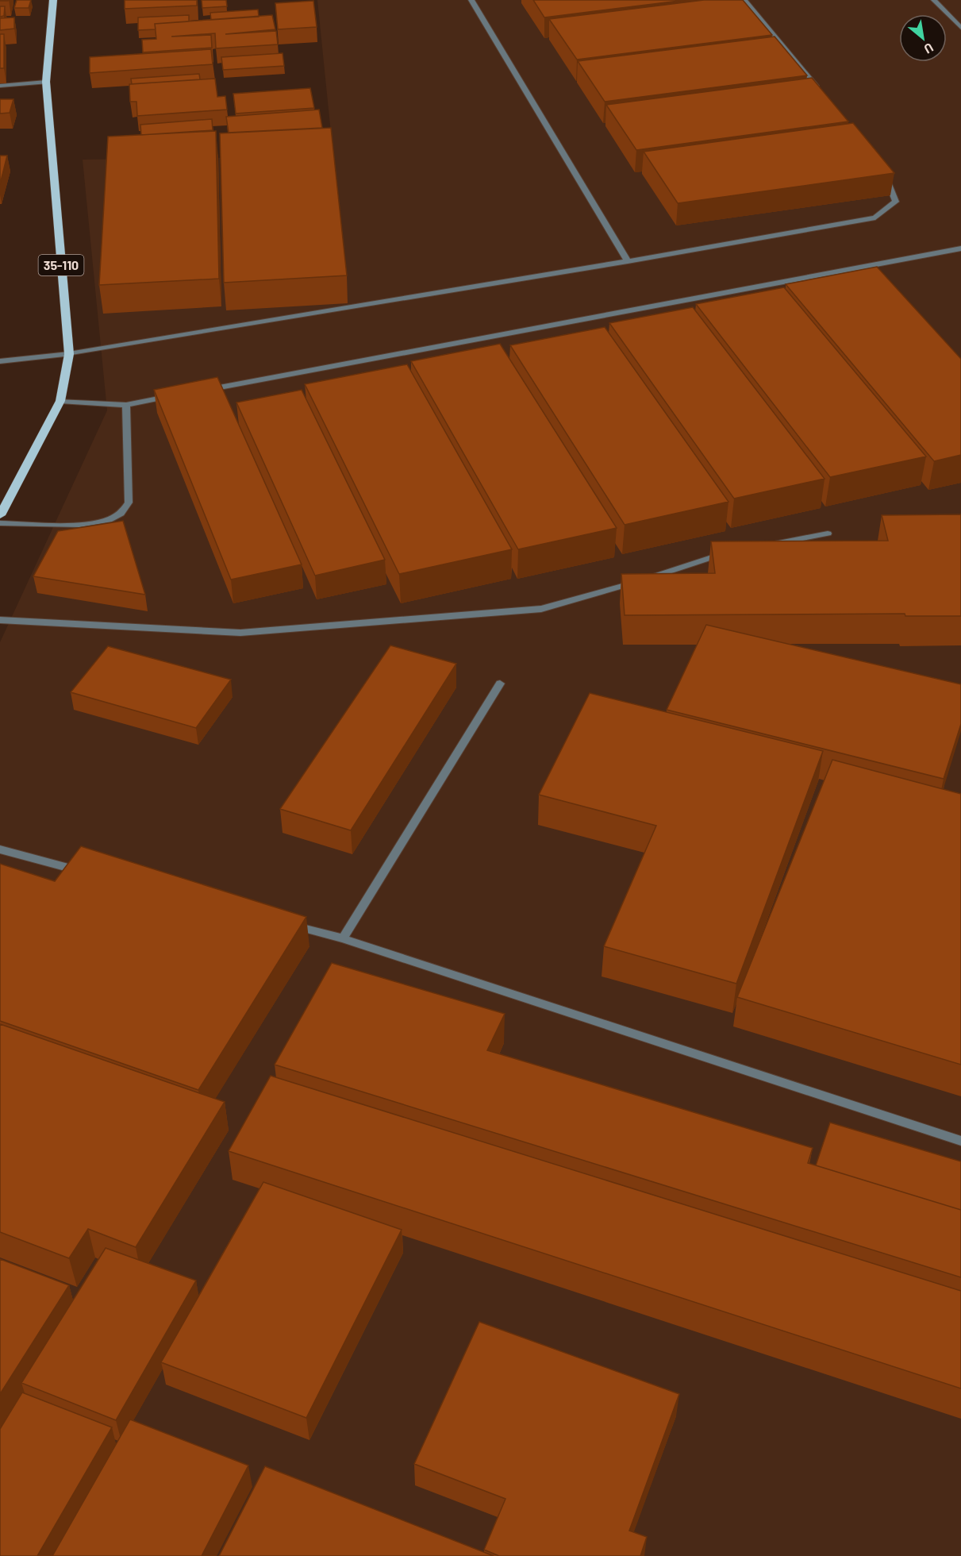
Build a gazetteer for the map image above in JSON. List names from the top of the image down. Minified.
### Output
{"streets":{"main road":["35-110"]},"north":"bottom right"}
